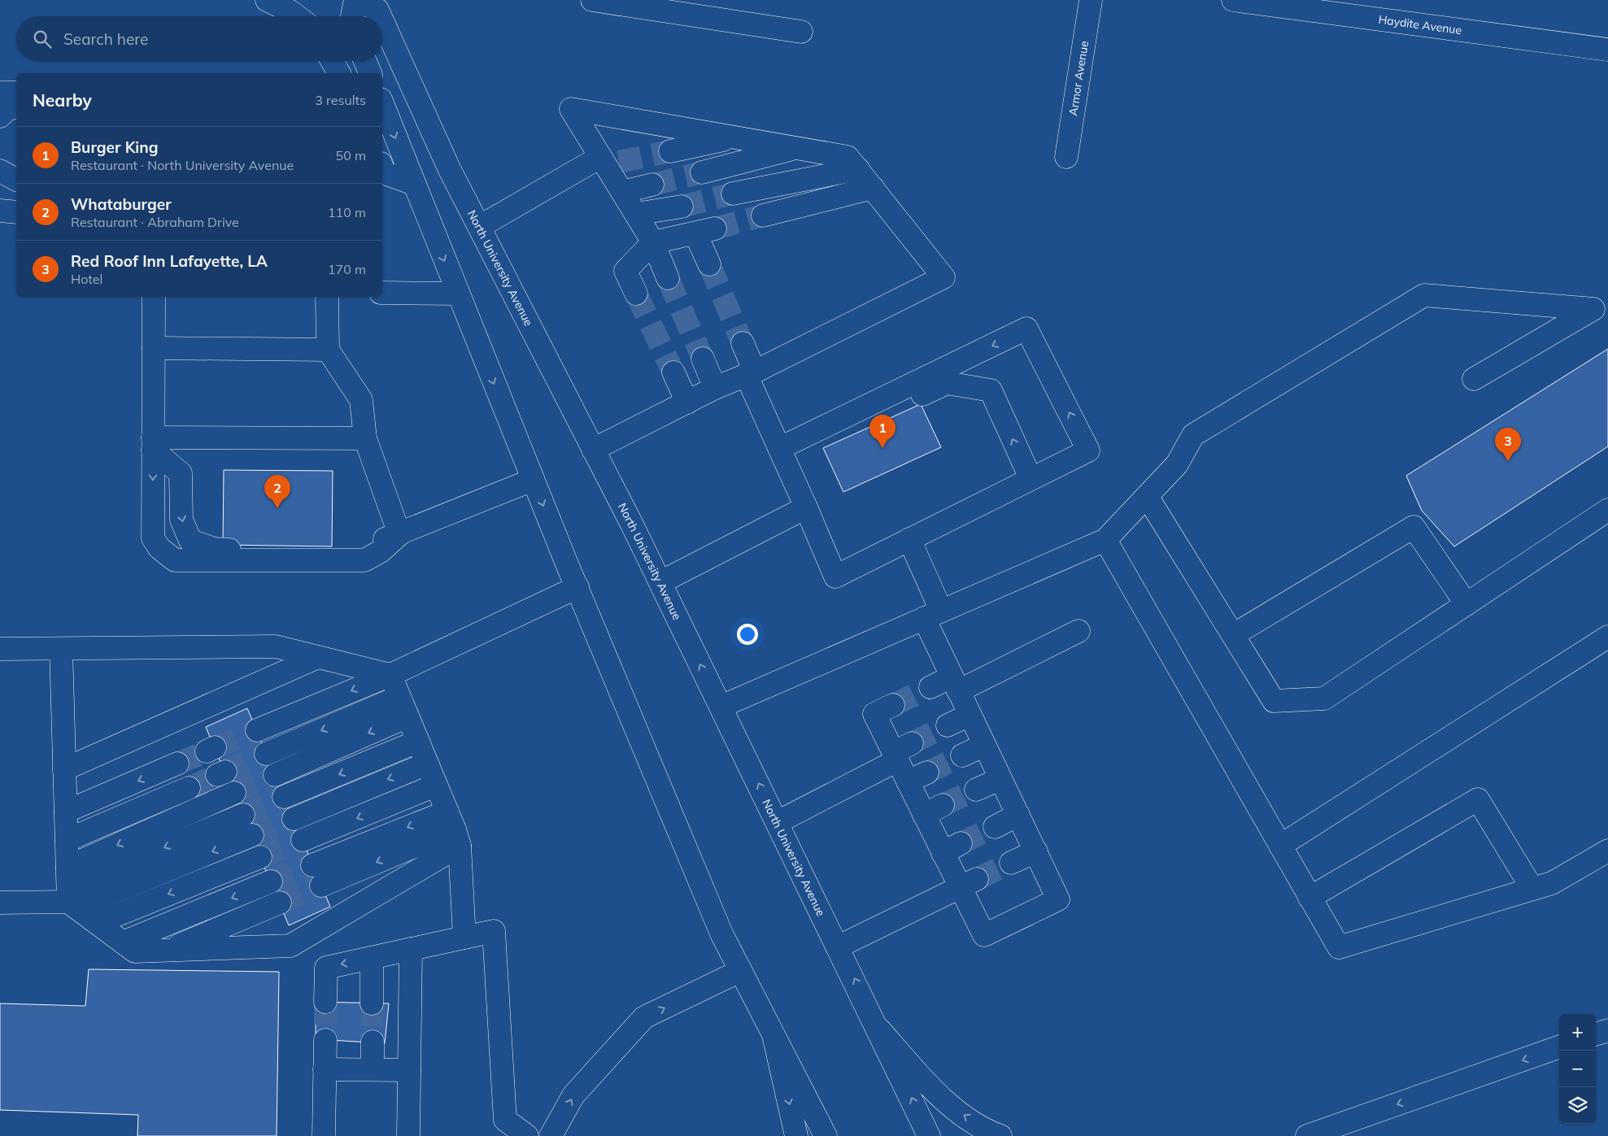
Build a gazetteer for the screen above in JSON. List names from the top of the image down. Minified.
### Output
{"streets":{"main road":["Haydite Avenue","Armor Avenue","North University Avenue"]},"page":{"search":"Search here","heading":["Nearby","3 results"],"list":[{"mark":"1","name":"Burger King","note":"Restaurant · North University Avenue","value":"50 m"},{"mark":"2","name":"Whataburger","note":"Restaurant · Abraham Drive","value":"110 m"},{"mark":"3","name":"Red Roof Inn Lafayette, LA","note":"Hotel","value":"170 m"}],"pins":["1","3","2"],"map_buttons":["+","−"]}}
